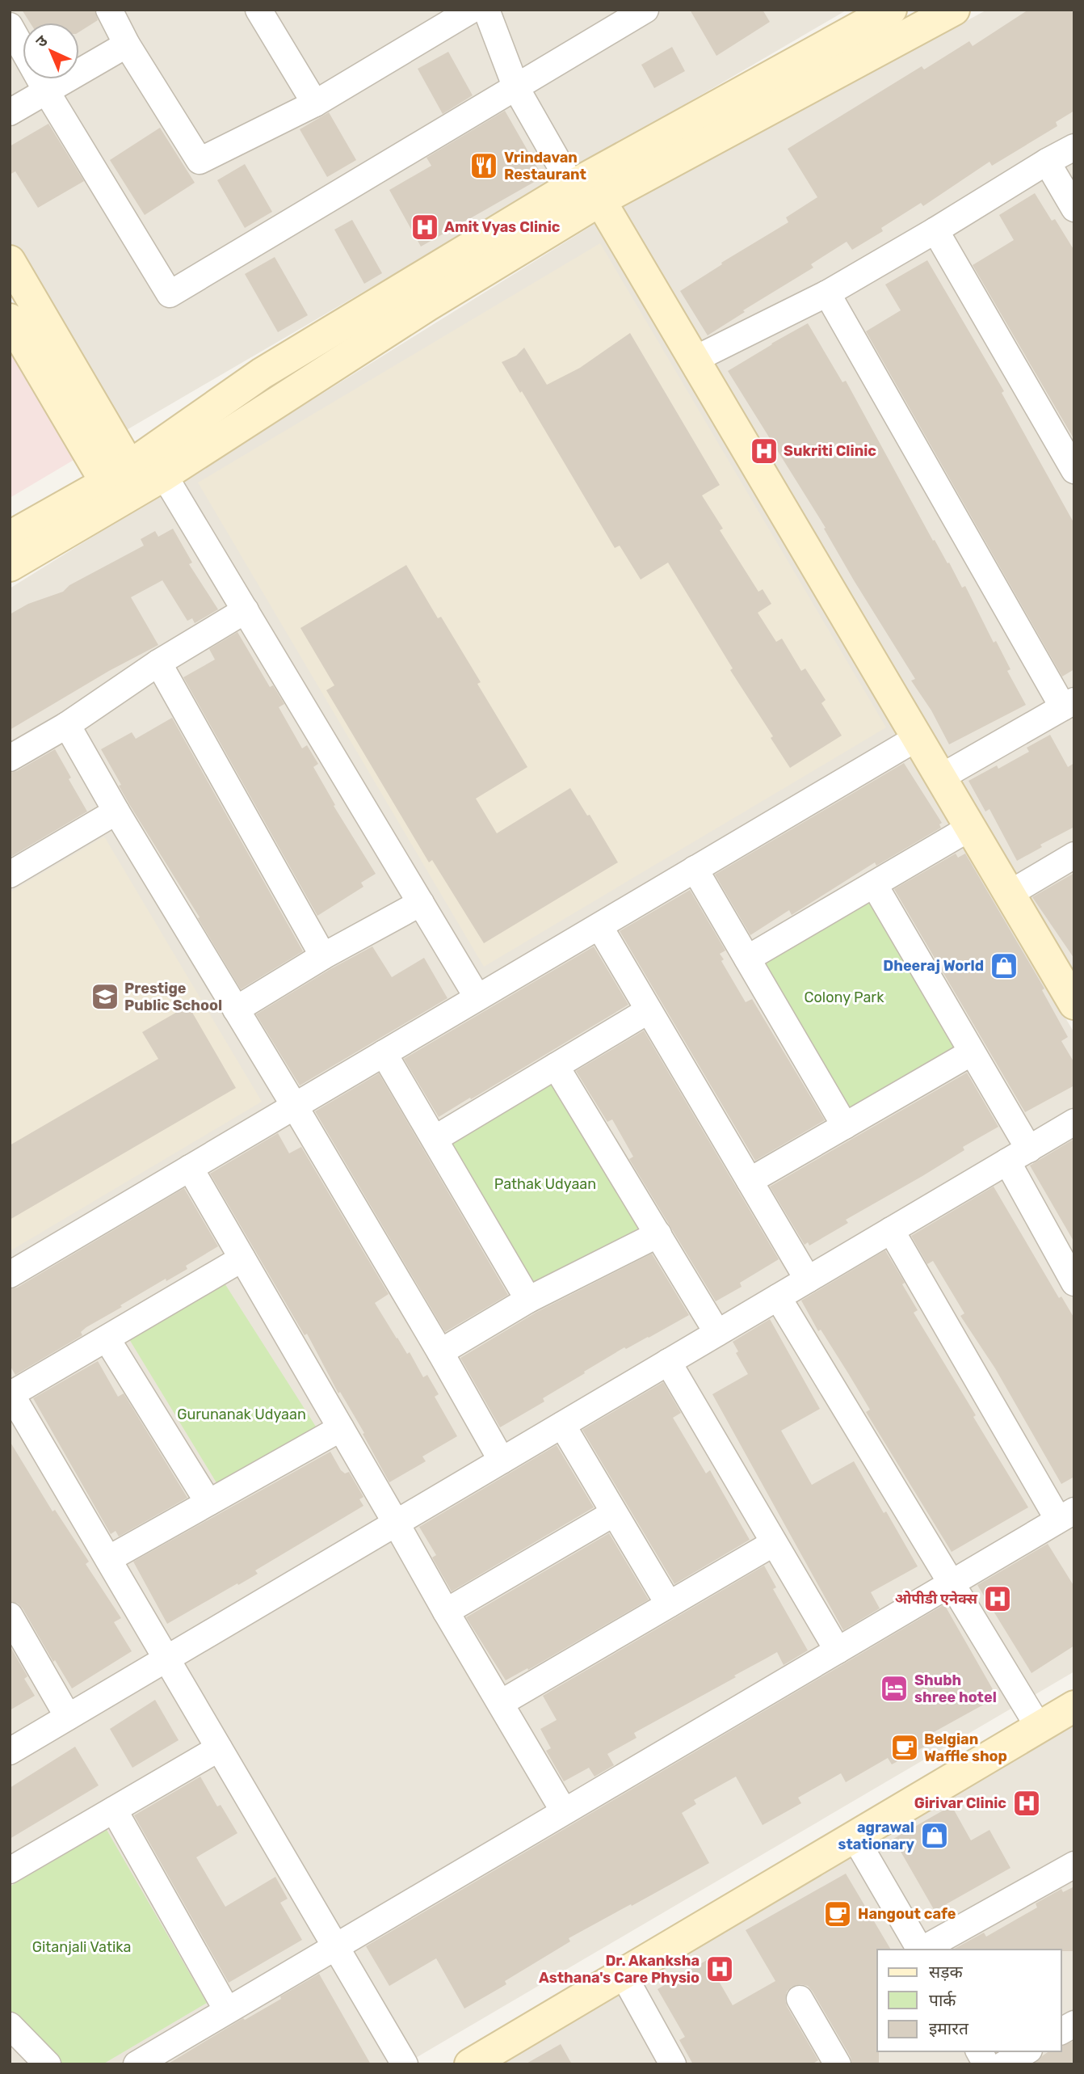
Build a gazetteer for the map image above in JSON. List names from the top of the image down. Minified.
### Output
{"parks":["Colony Park","Pathak Udyaan","Gurunanak Udyaan","Gitanjali Vatika"],"places":{"restaurant":["Vrindavan Restaurant"],"hospital":["Amit Vyas Clinic","Sukriti Clinic","ओपीडी एनेक्स","Girivar Clinic","Dr. Akanksha Asthana's Care Physio"],"shop":["Dheeraj World","agrawal stationary"],"school or university":["Prestige Public School"],"hotel":["Shubh shree hotel"],"cafe":["Belgian Waffle shop","Hangout cafe"]},"legend":["सड़क","पार्क","इमारत"],"north":"top left"}
